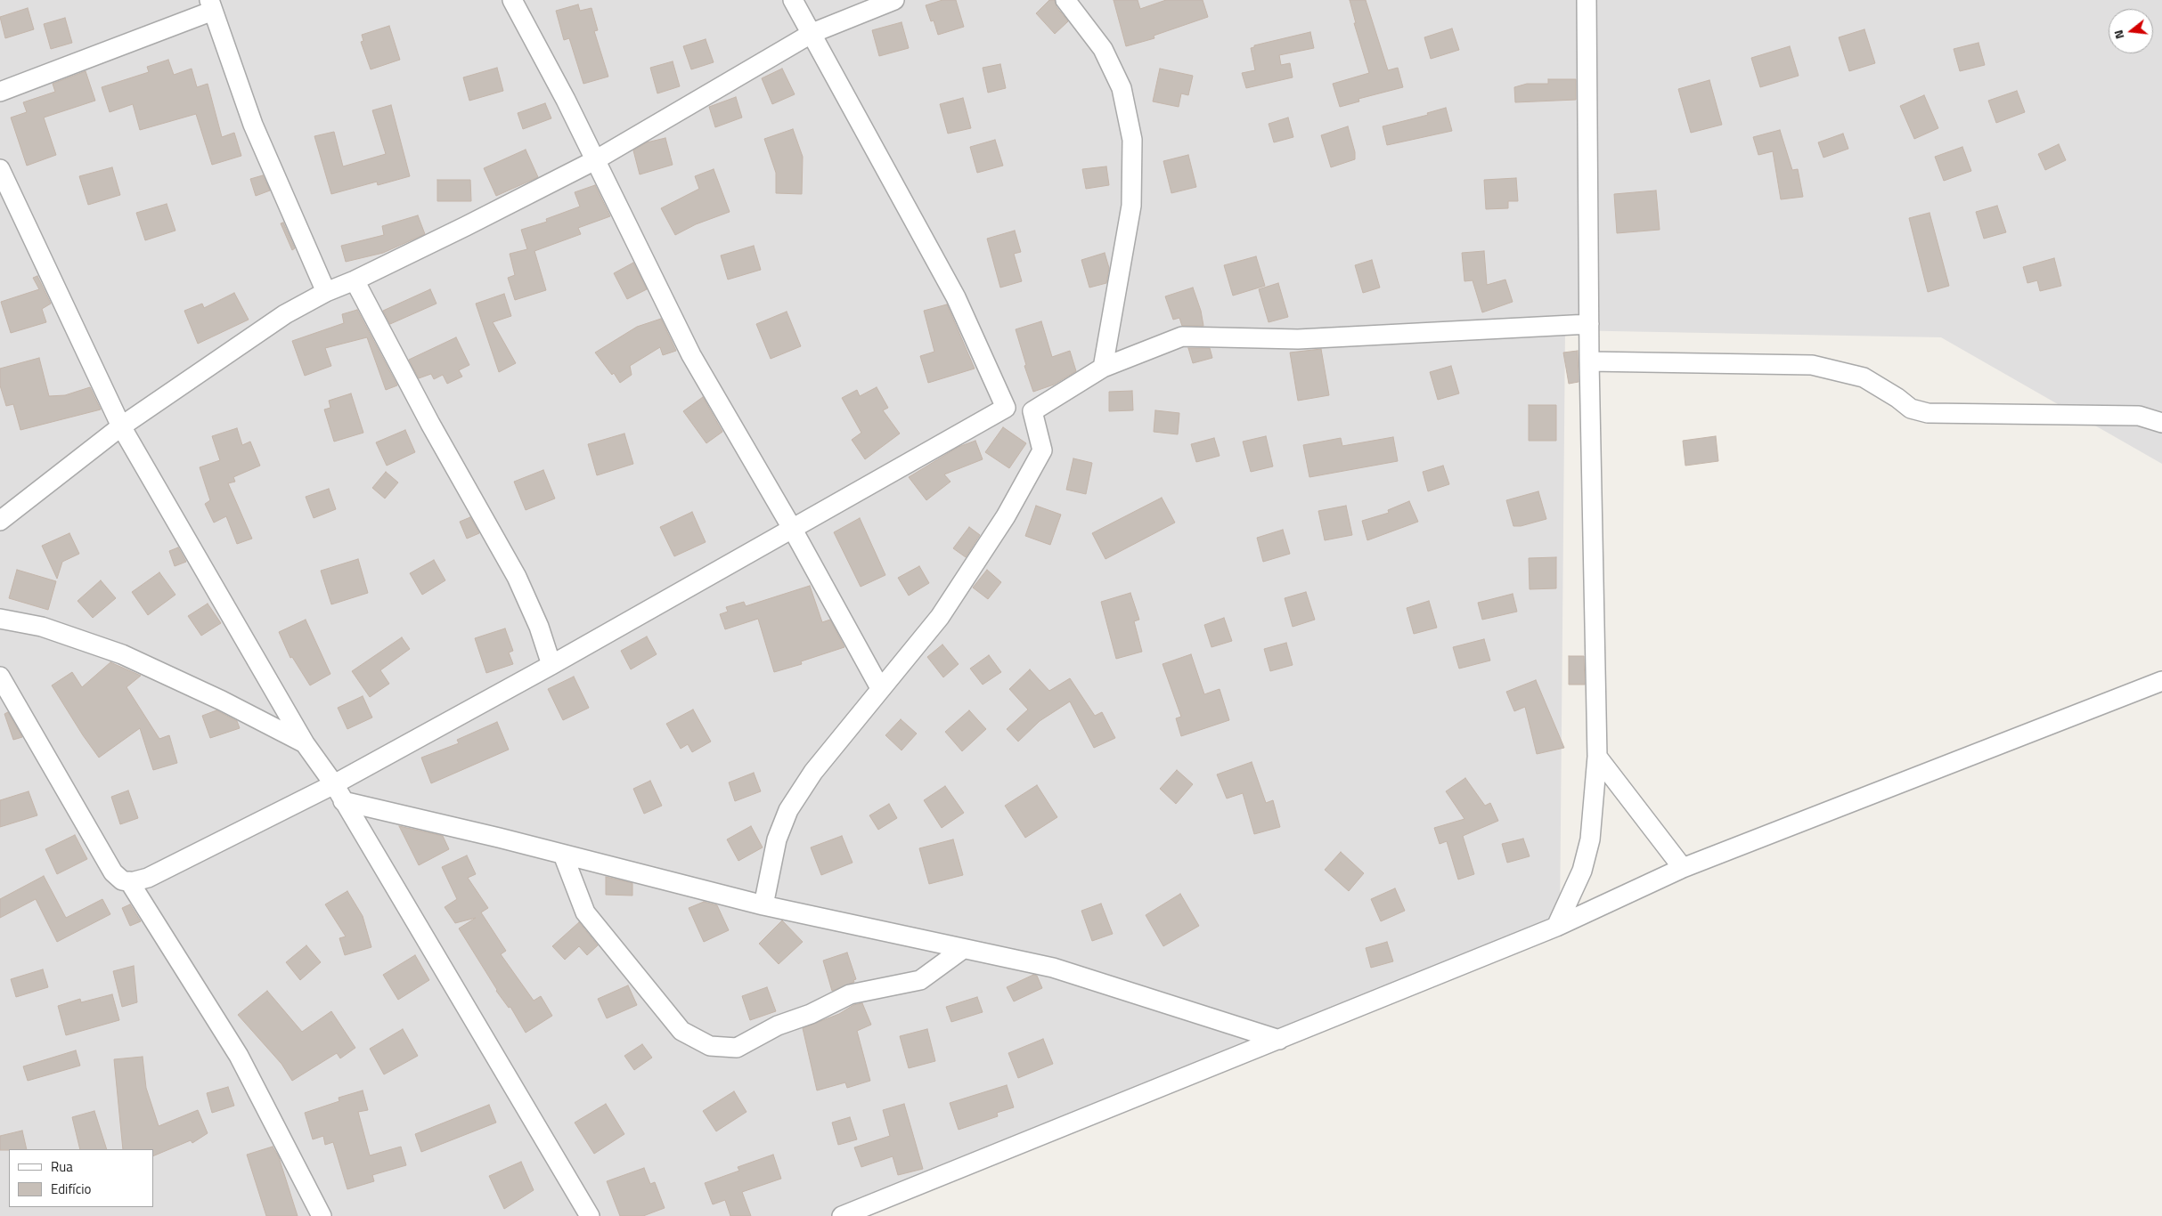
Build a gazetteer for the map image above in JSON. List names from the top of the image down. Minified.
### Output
{"legend":["Rua","Edifício"],"north":"left"}
